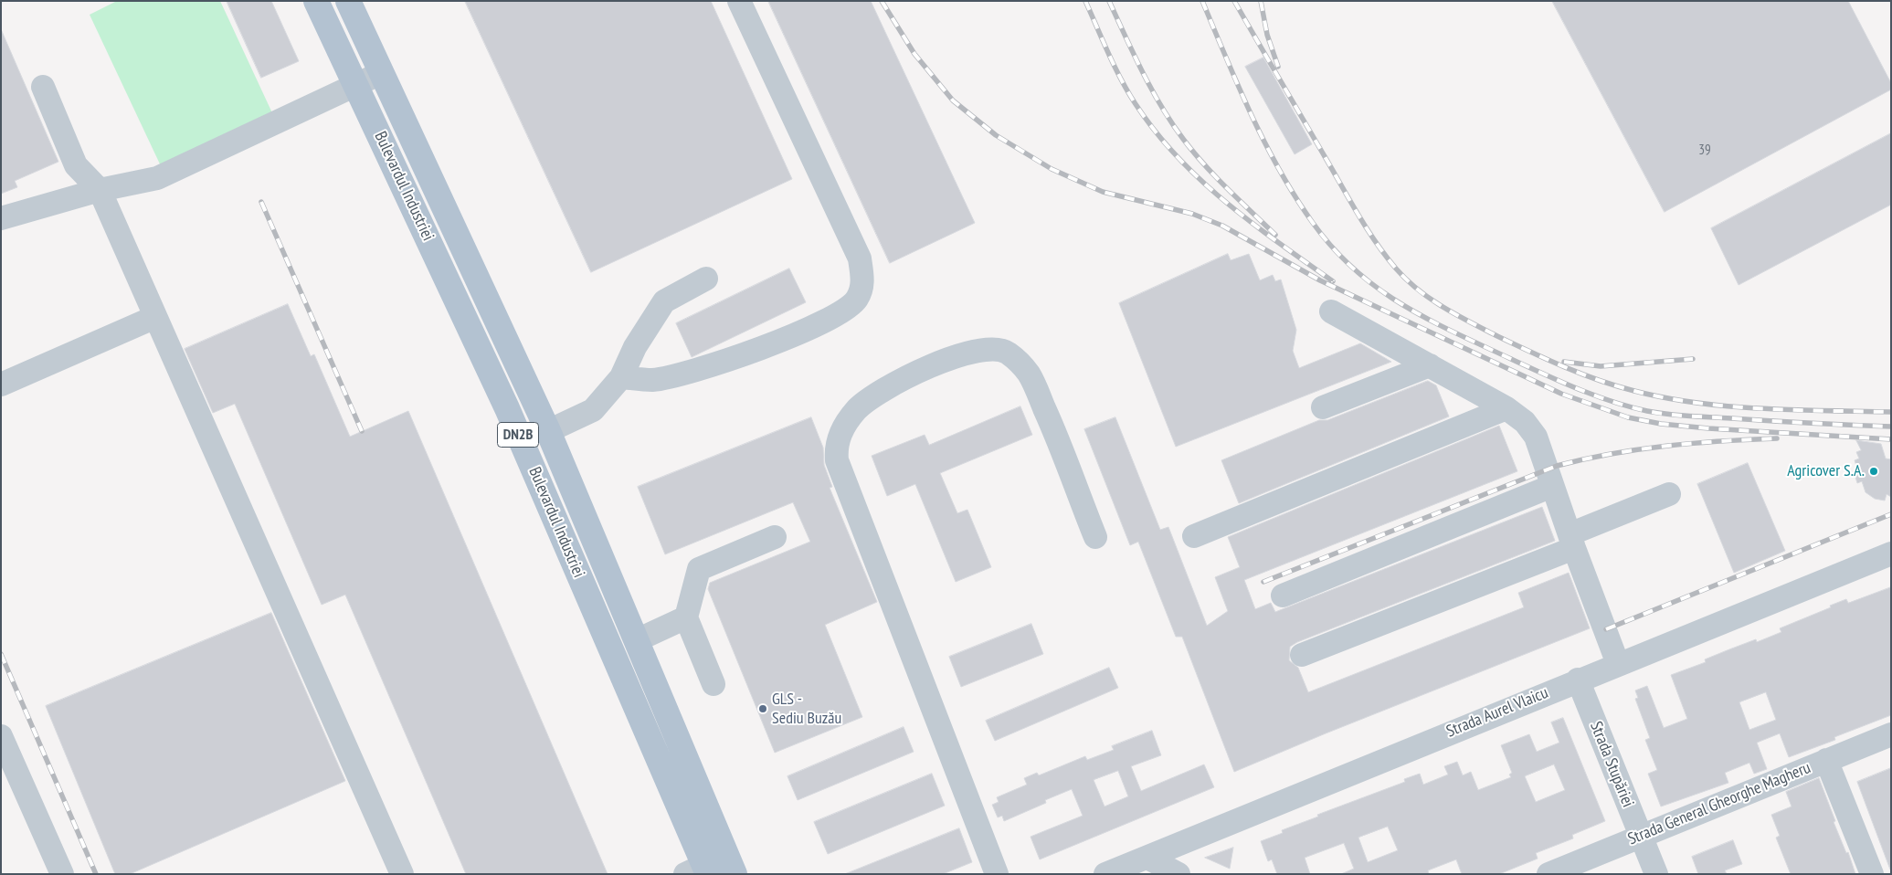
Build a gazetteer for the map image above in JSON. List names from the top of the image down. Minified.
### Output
{"streets":{"main road":["Bulevardul Industriei","DN2B"],"street":["Strada Aurel Vlaicu","Strada Stupăriei","Strada General Gheorghe Magheru"]},"crossings":[["Strada Aurel Vlaicu","Strada Stupăriei"],["Strada Stupăriei","Strada General Gheorghe Magheru"]],"places":["Agricover S.A.","GLS - Sediu Buzău"],"house_numbers":["39"]}
